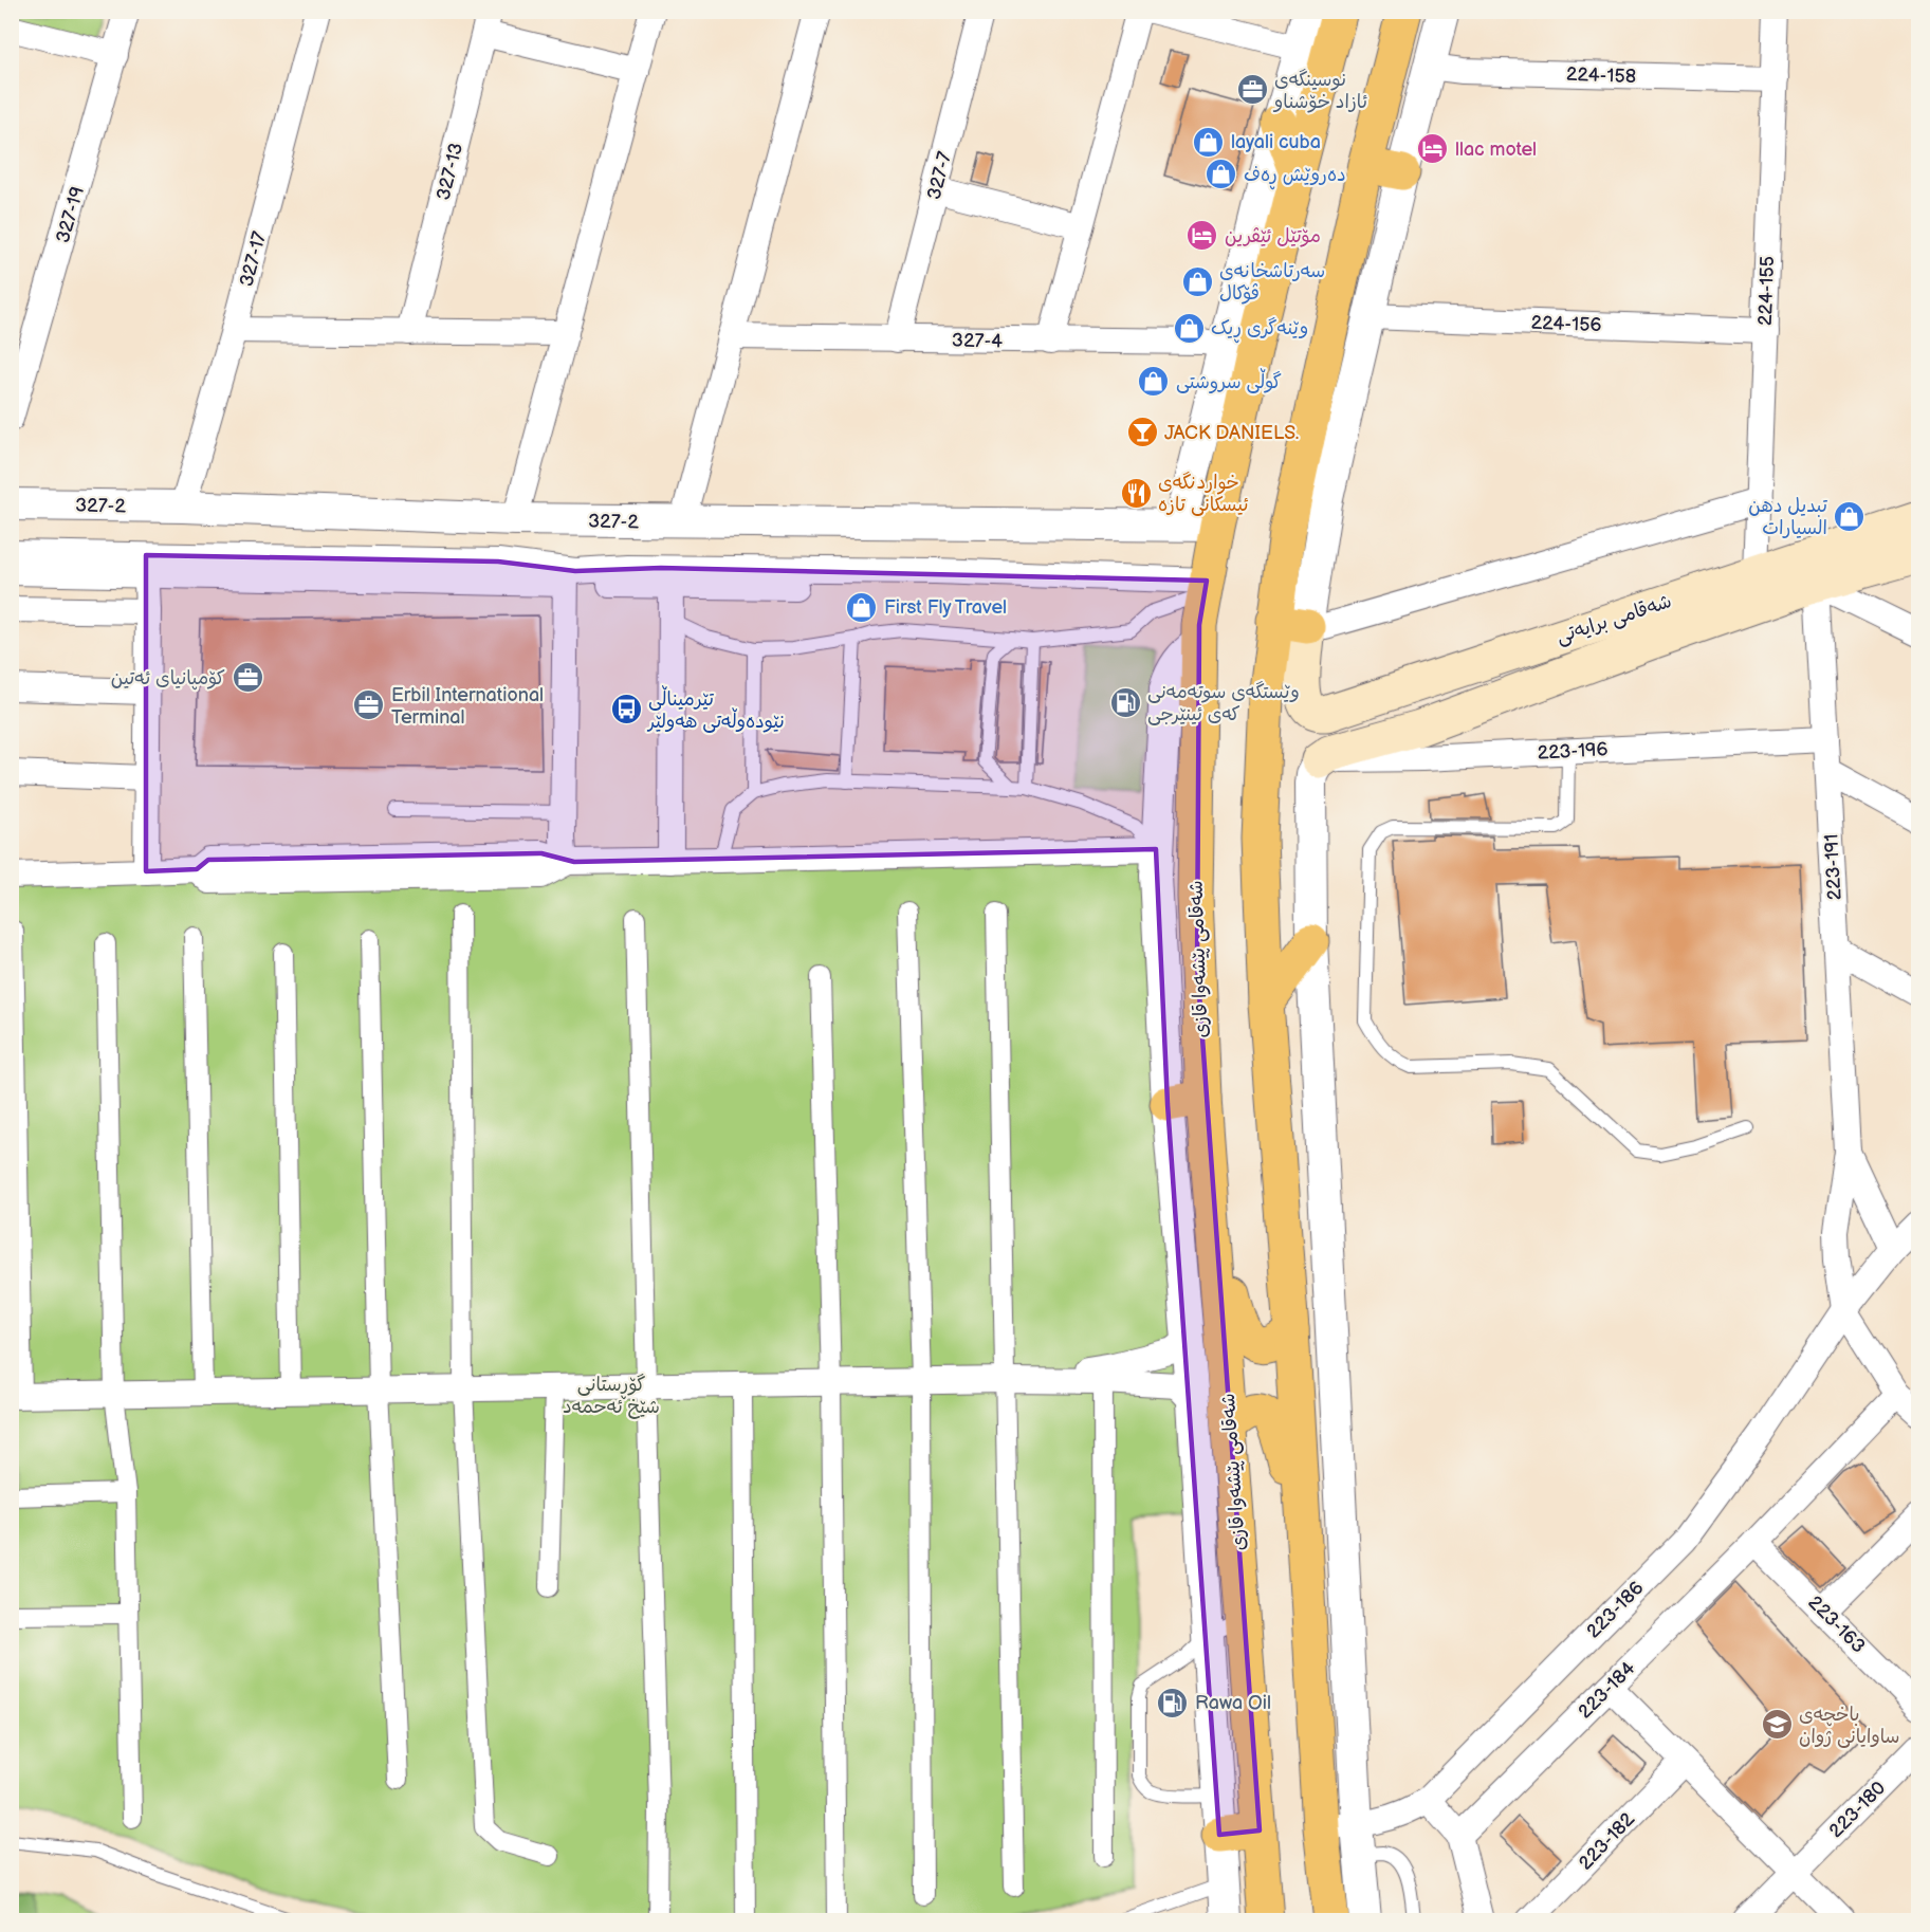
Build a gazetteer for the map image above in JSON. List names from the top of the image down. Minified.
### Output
{"streets":{"highway":["شەقامی پێشەوا قازی"],"main road":["شەقامی برایەتی"],"street":["224-158","327-13","327-7","327-19","327-17","224-155","224-156","327-4","327-2","223-196","223-191","223-186","223-163","223-184","223-180","223-182"]},"crossings":[["224-158","224-155"],["327-7","327-4"],["327-17","327-2"],["224-155","224-156"],["224-155","شەقامی برایەتی"],["327-2","شەقامی پێشەوا قازی"],["شەقامی برایەتی","223-196"],["شەقامی برایەتی","223-191"],["223-196","223-191"],["223-163","223-184"]],"parks":["گۆڕستانی شێخ ئەحمەد"],"places":{"office":["نوسینگەی ئازاد خۆشناو","کۆمپانیای ئەتین","Erbil International Terminal"],"shop":["layali cuba","دەروێش ڕەف","سەرتاشخانەی ڤۆکال","وێنەگری ڕیک","گوڵی سروشتی","تبديل دهن السيارات","First Fly Travel"],"hotel":["llac motel","مۆتێل ئێڤرین"],"bar":["JACK DANIELS."],"restaurant":["خواردنگەی ئیسکانی تازە"],"fuel station":["وێستگەی سوتەمەنی کەی ئینێرجی","Rawa Oil"],"bus stop":["تێرمیناڵی نێودەوڵەتی هەولێر"],"school or university":["باخچەی ساوایانی ژوان"]}}
